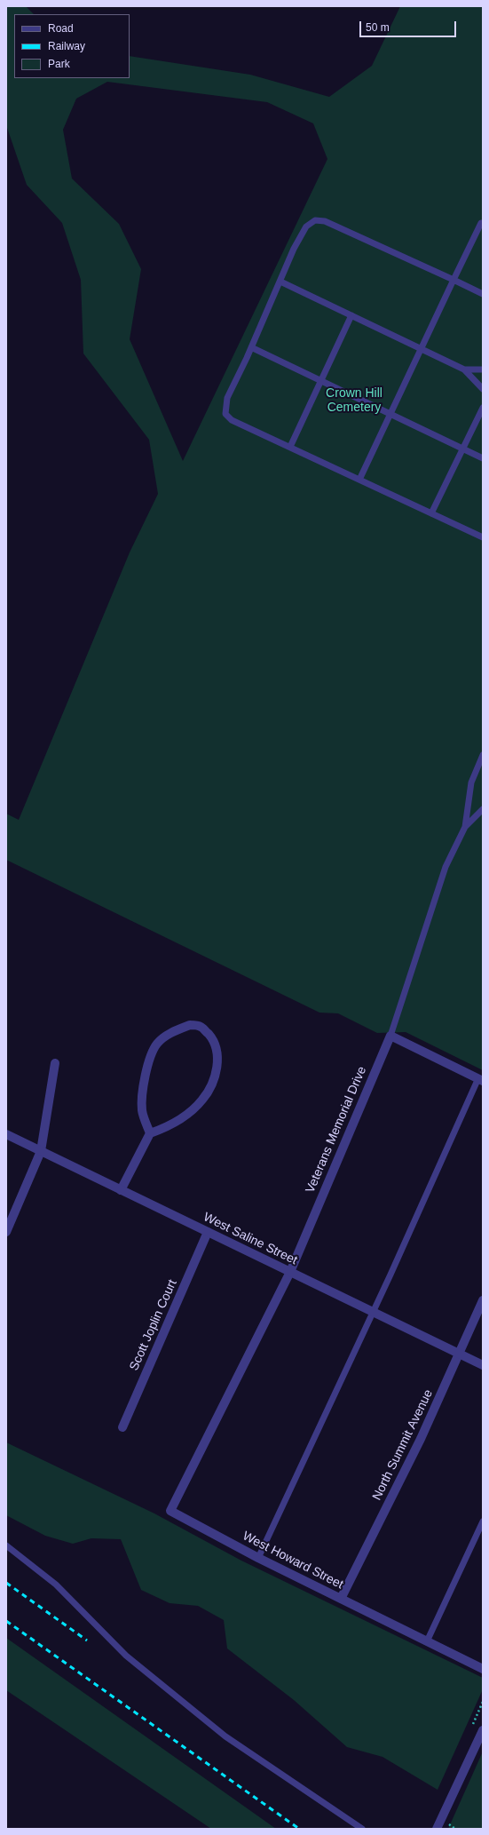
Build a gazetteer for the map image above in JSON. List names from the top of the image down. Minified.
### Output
{"streets":{"street":["Veterans Memorial Drive","West Saline Street","Scott Joplin Court","North Summit Avenue","West Howard Street"]},"crossings":[["Veterans Memorial Drive","West Saline Street"],["Veterans Memorial Drive","West Howard Street"],["West Saline Street","Scott Joplin Court"],["West Saline Street","North Summit Avenue"],["North Summit Avenue","West Howard Street"]],"parks":["Crown Hill Cemetery"],"legend":["Road","Railway","Park"],"scale_bar":"50 m"}
